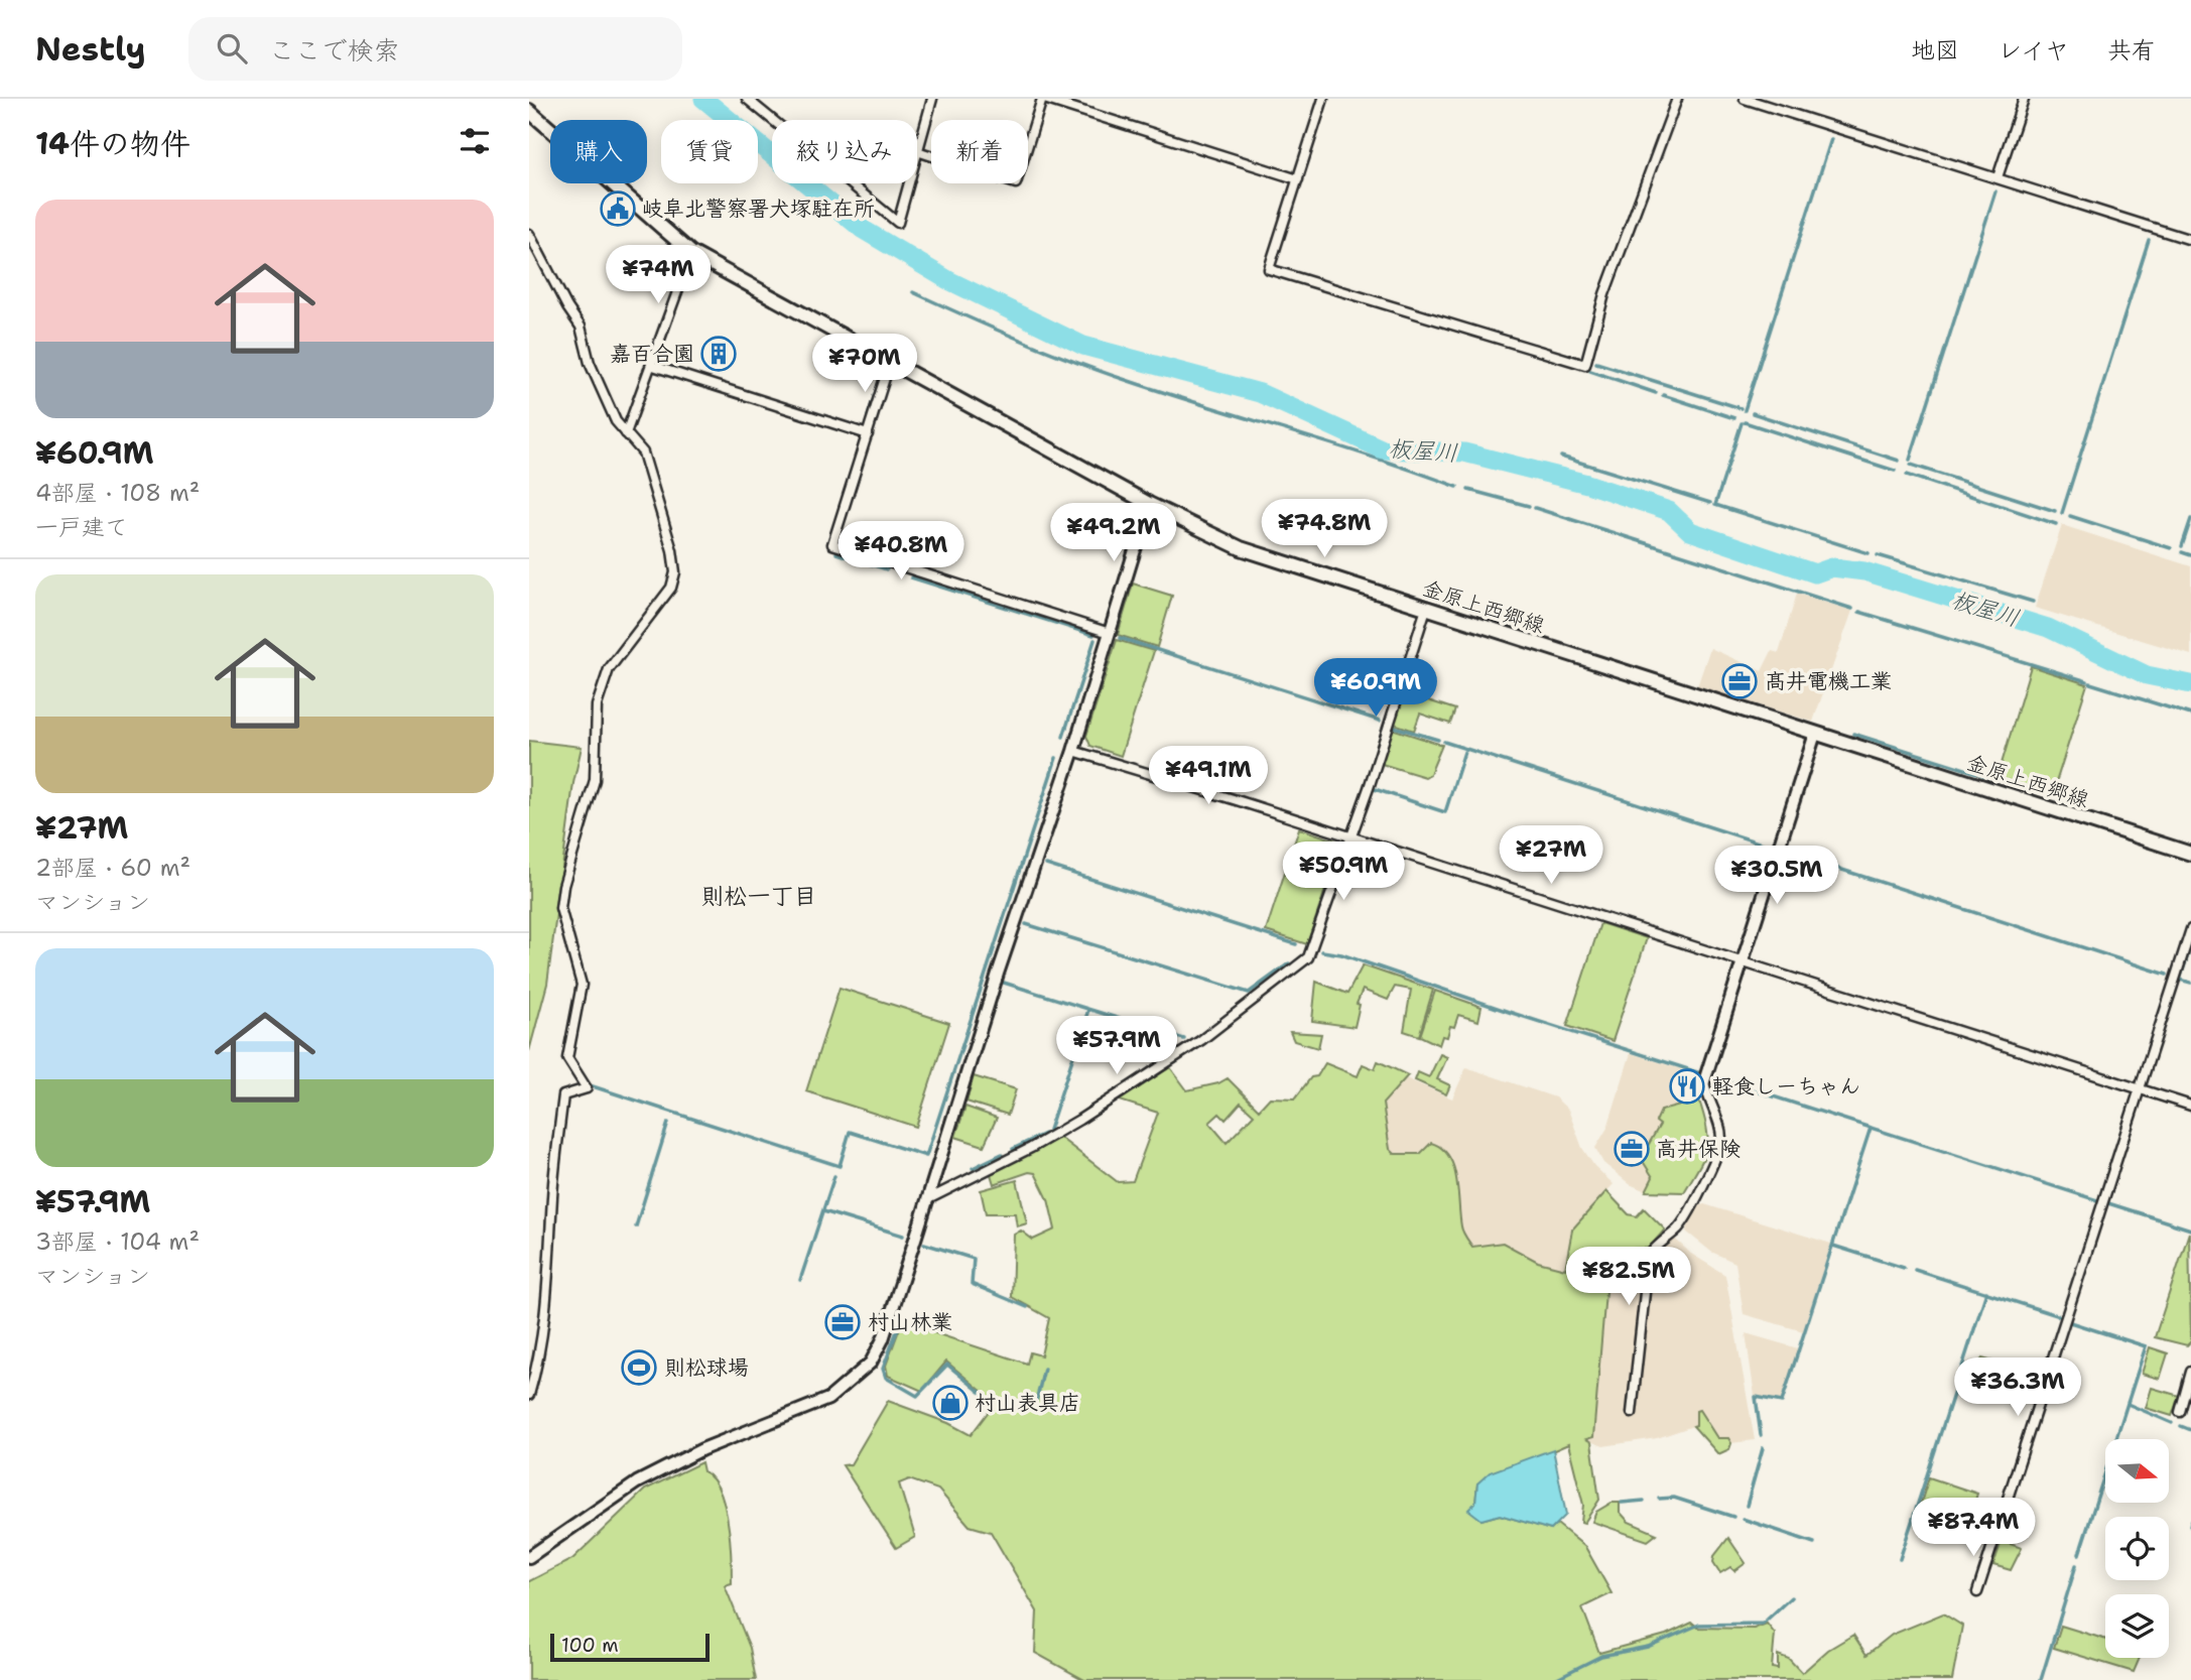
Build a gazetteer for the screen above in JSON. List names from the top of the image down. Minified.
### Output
{"streets":{"main road":["金原上西郷線"]},"districts":["則松一丁目"],"water":["板屋川"],"places":{"public building":["岐阜北警察署犬塚駐在所"],"building":["嘉百合園"],"office":["髙井電機工業","高井保険","村山林業"],"restaurant":["軽食しーちゃん"],"sports":["則松球場"],"shop":["村山表具店"]},"scale_bar":"100 m","north":"right","page":{"header":"Nestly","search":"ここで検索","nav":["地図","レイヤ","共有"],"heading":"14件の物件","chip":["購入","賃貸","絞り込み","新着"],"list":[{"name":"¥60.9M","note":"4部屋 · 108 m² · 一戸建て"},{"name":"¥27M","note":"2部屋 · 60 m² · マンション"},{"name":"¥57.9M","note":"3部屋 · 104 m² · マンション"}],"price":["¥74M","¥70M","¥74.8M","¥49.2M","¥40.8M","¥60.9M","¥49.1M","¥27M","¥50.9M","¥30.5M","¥57.9M","¥82.5M","¥36.3M","¥87.4M"],"scale":"100 m"}}
